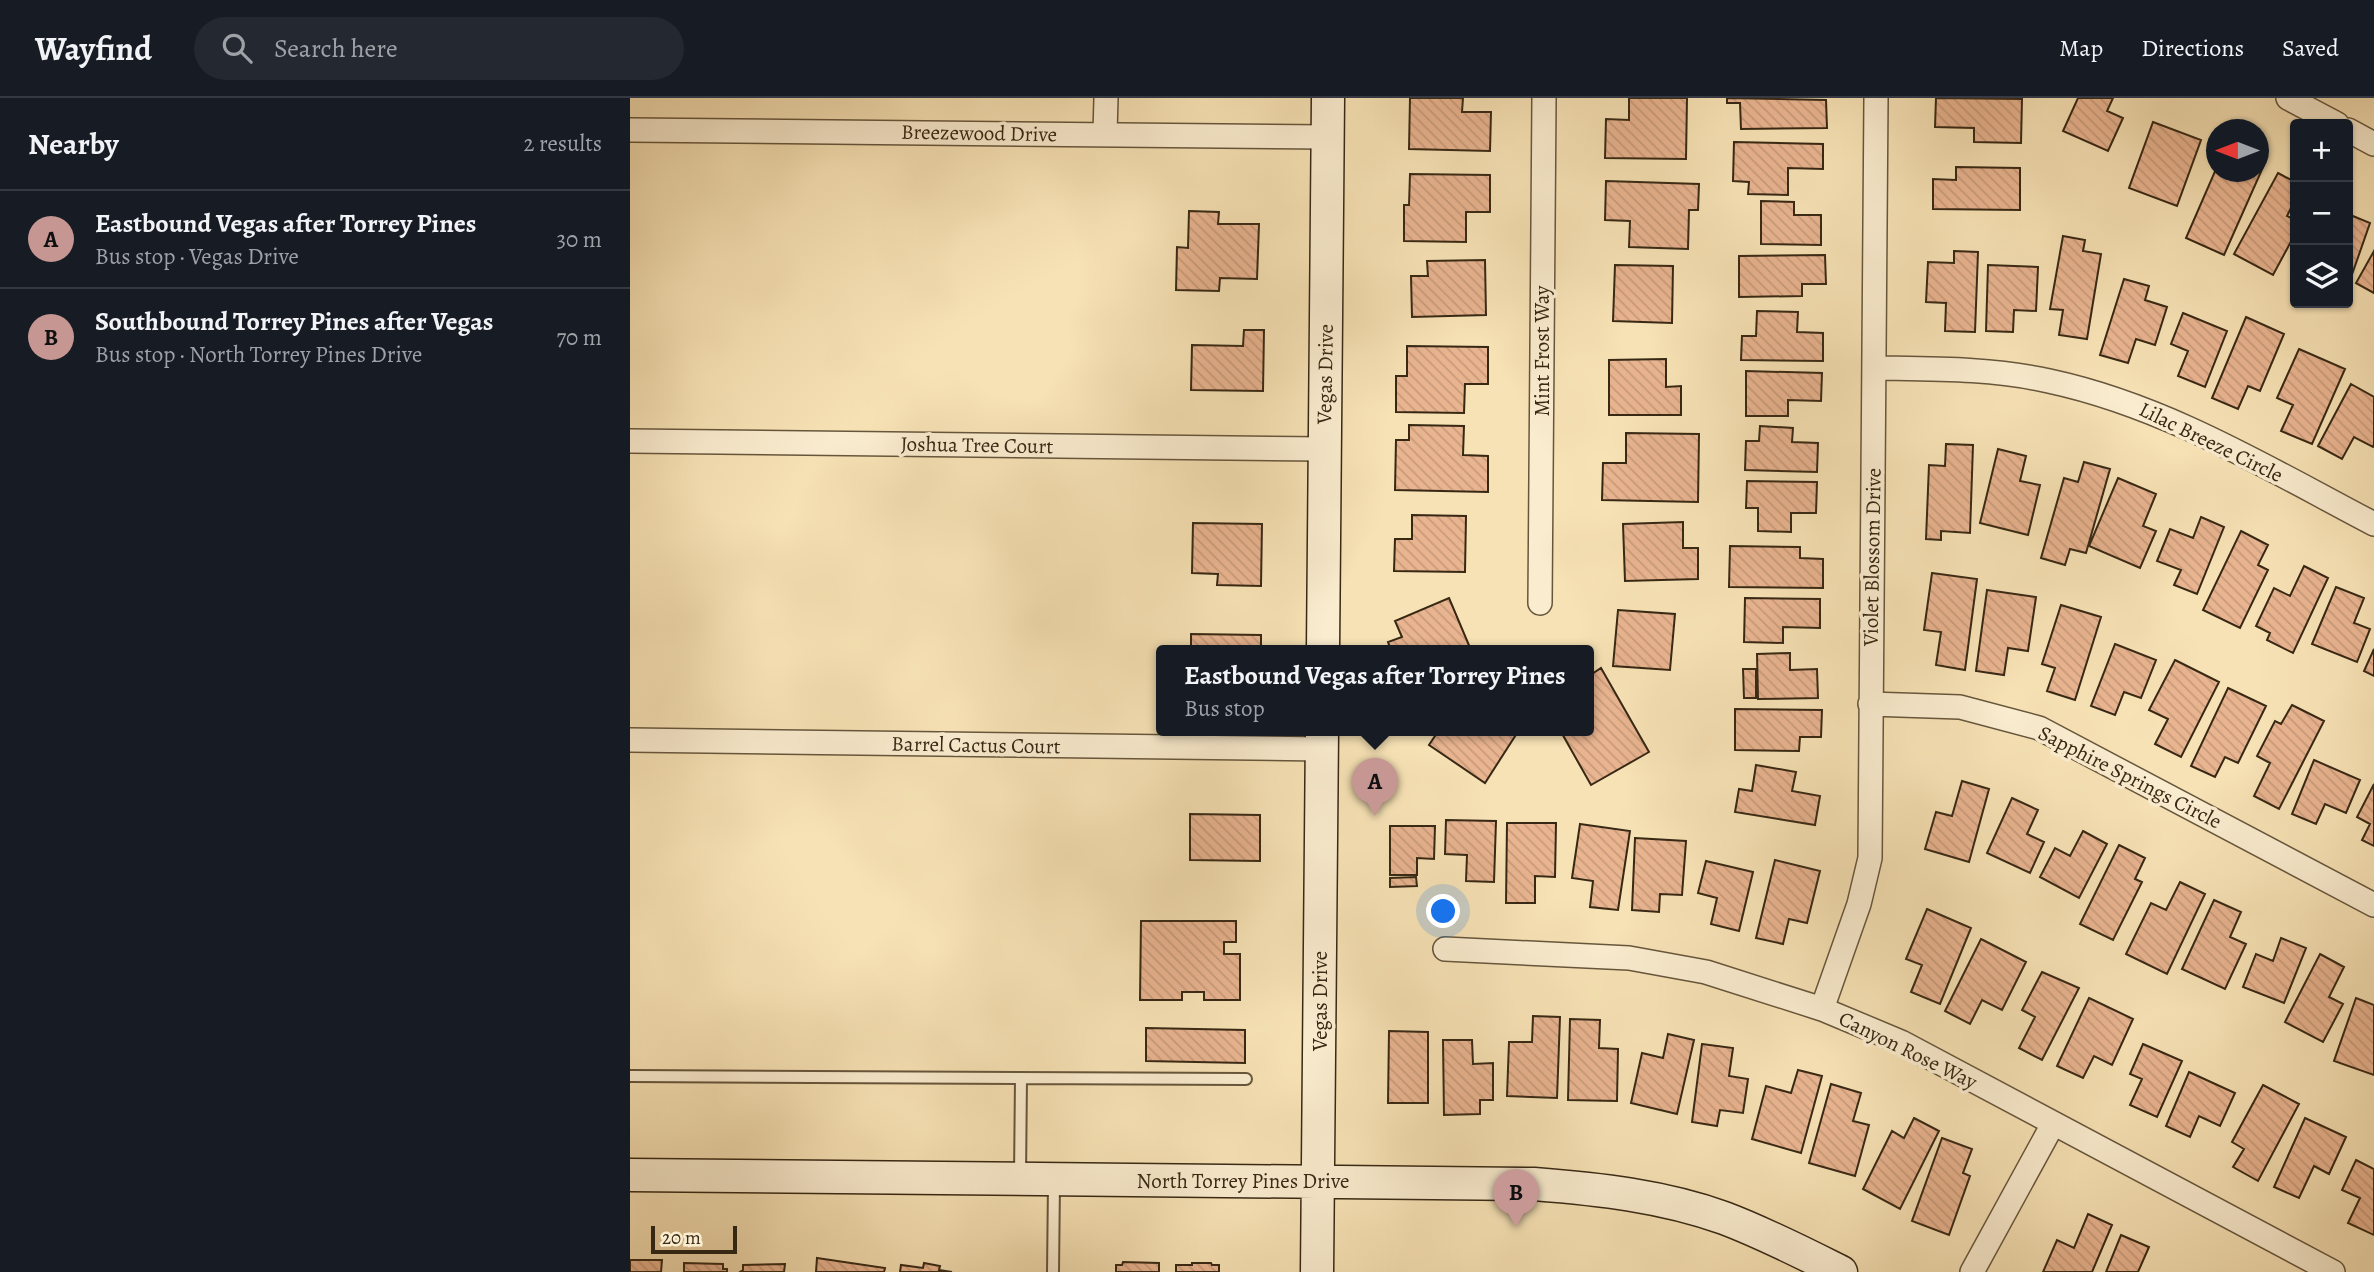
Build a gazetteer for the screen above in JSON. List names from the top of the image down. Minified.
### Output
{"streets":{"main road":["Vegas Drive","North Torrey Pines Drive"],"street":["Breezewood Drive","Mint Frost Way","Lilac Breeze Circle","Joshua Tree Court","Violet Blossom Drive","Barrel Cactus Court","Sapphire Springs Circle","Canyon Rose Way"]},"crossings":[["Breezewood Drive","Vegas Drive"],["Vegas Drive","Joshua Tree Court"],["Vegas Drive","Barrel Cactus Court"],["Vegas Drive","North Torrey Pines Drive"],["Lilac Breeze Circle","Violet Blossom Drive"],["Violet Blossom Drive","Sapphire Springs Circle"],["Violet Blossom Drive","Canyon Rose Way"]],"scale_bar":"20 m","north":"left","page":{"header":"Wayfind","search":"Search here","nav":["Map","Directions","Saved"],"heading":["Nearby","2 results"],"map_buttons":["+","−"],"list":[{"mark":"A","name":"Eastbound Vegas after Torrey Pines","note":"Bus stop · Vegas Drive","value":"30 m"},{"mark":"B","name":"Southbound Torrey Pines after Vegas","note":"Bus stop · North Torrey Pines Drive","value":"70 m"}],"popup":["Eastbound Vegas after Torrey Pines","Bus stop"],"pins":["A","B"],"scale":"20 m"}}
